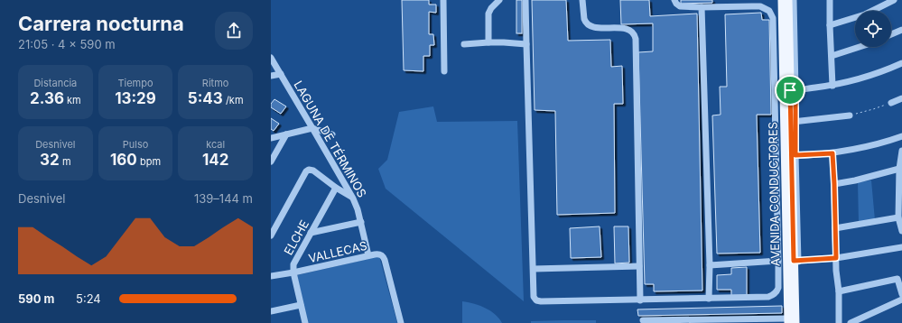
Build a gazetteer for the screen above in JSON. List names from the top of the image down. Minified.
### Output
{"streets":{"main road":["AVENIDA CONDUCTORES"],"street":["LAGUNA DE TÉRMINOS","ELCHE","VALLECAS"]},"crossings":[["LAGUNA DE TÉRMINOS","VALLECAS"],["ELCHE","VALLECAS"]],"page":{"heading":["Carrera nocturna","21:05 · 4 × 590 m"],"stats":[["Distancia","2.36 km"],["Tiempo","13:29"],["Ritmo","5:43 /km"],["Desnivel","32 m"],["Pulso","160 bpm"],["kcal","142"]],"chart":["Desnivel","139–144 m"],"list":[{"name":"590 m","note":"5:24"}]}}
